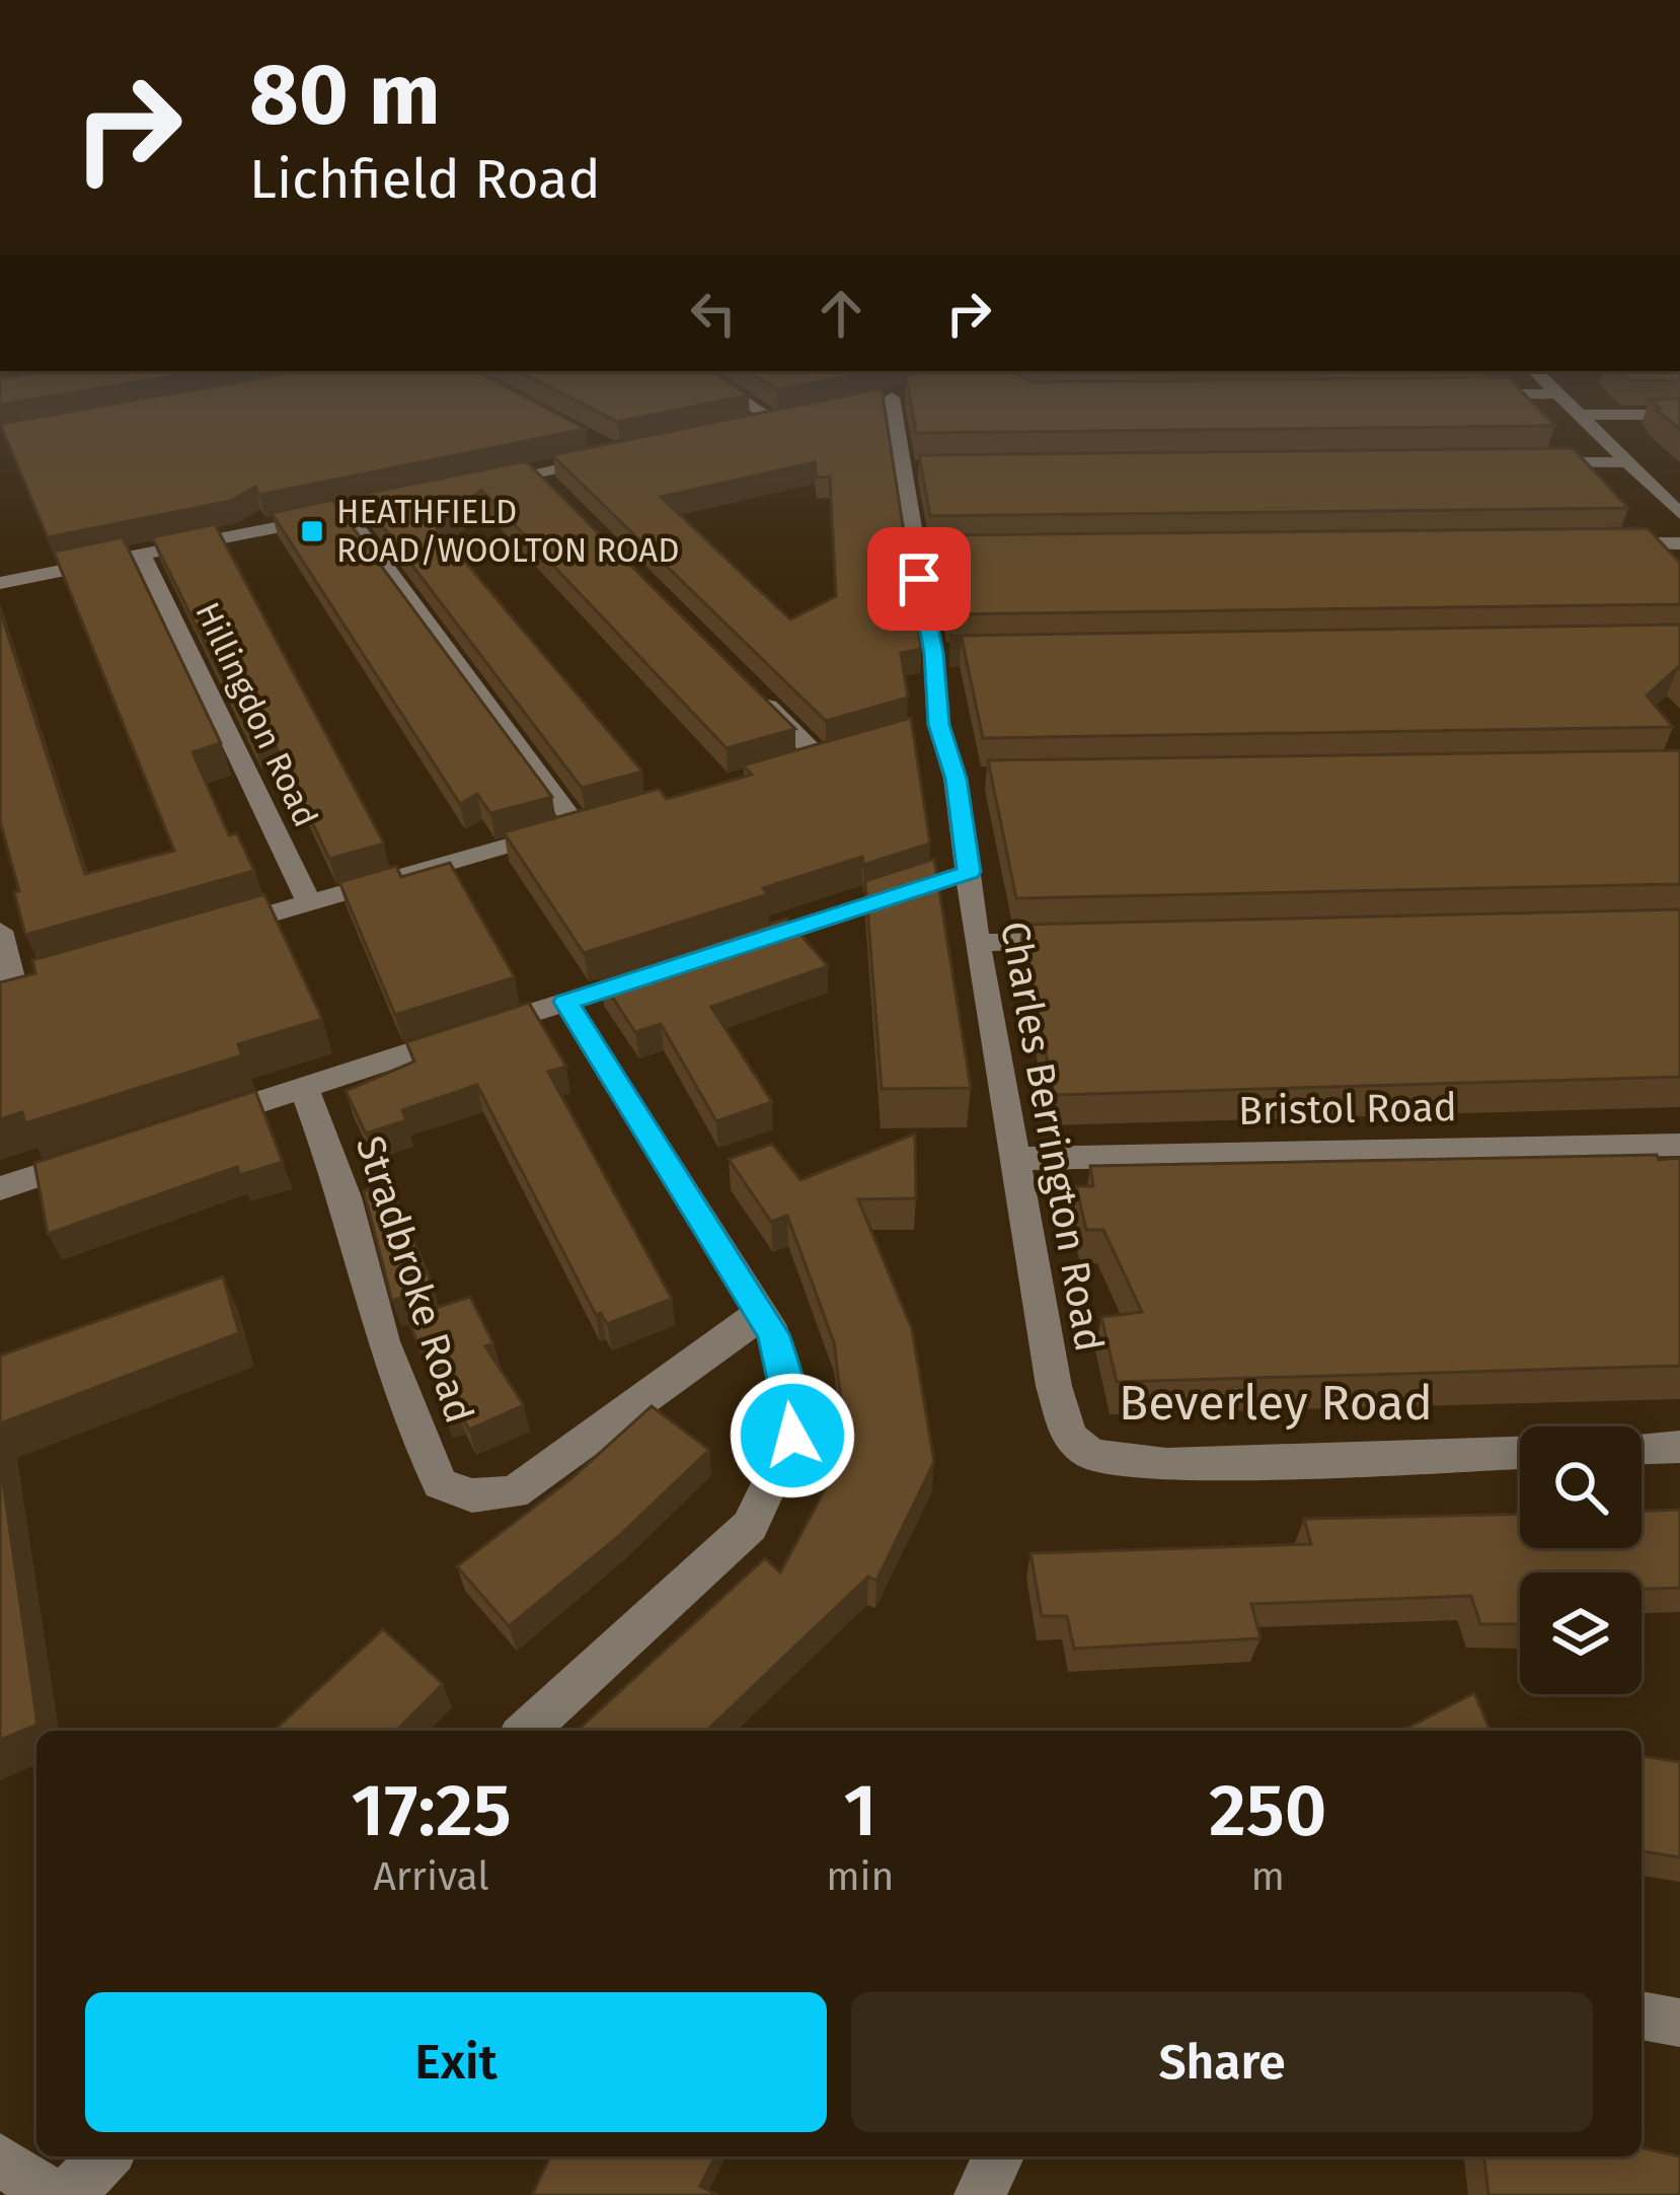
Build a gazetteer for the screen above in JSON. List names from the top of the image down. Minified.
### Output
{"streets":{"street":["Hillingdon Road","Bristol Road","Charles Berrington Road","Stradbroke Road","Beverley Road"]},"crossings":[["Bristol Road","Charles Berrington Road"],["Charles Berrington Road","Beverley Road"]],"places":{"transit":["HEATHFIELD ROAD/WOOLTON ROAD"]},"page":{"turn":["80 m","Lichfield Road"],"eta":["17:25","Arrival","1","min","250","m"],"buttons":["Exit","Share"]}}
